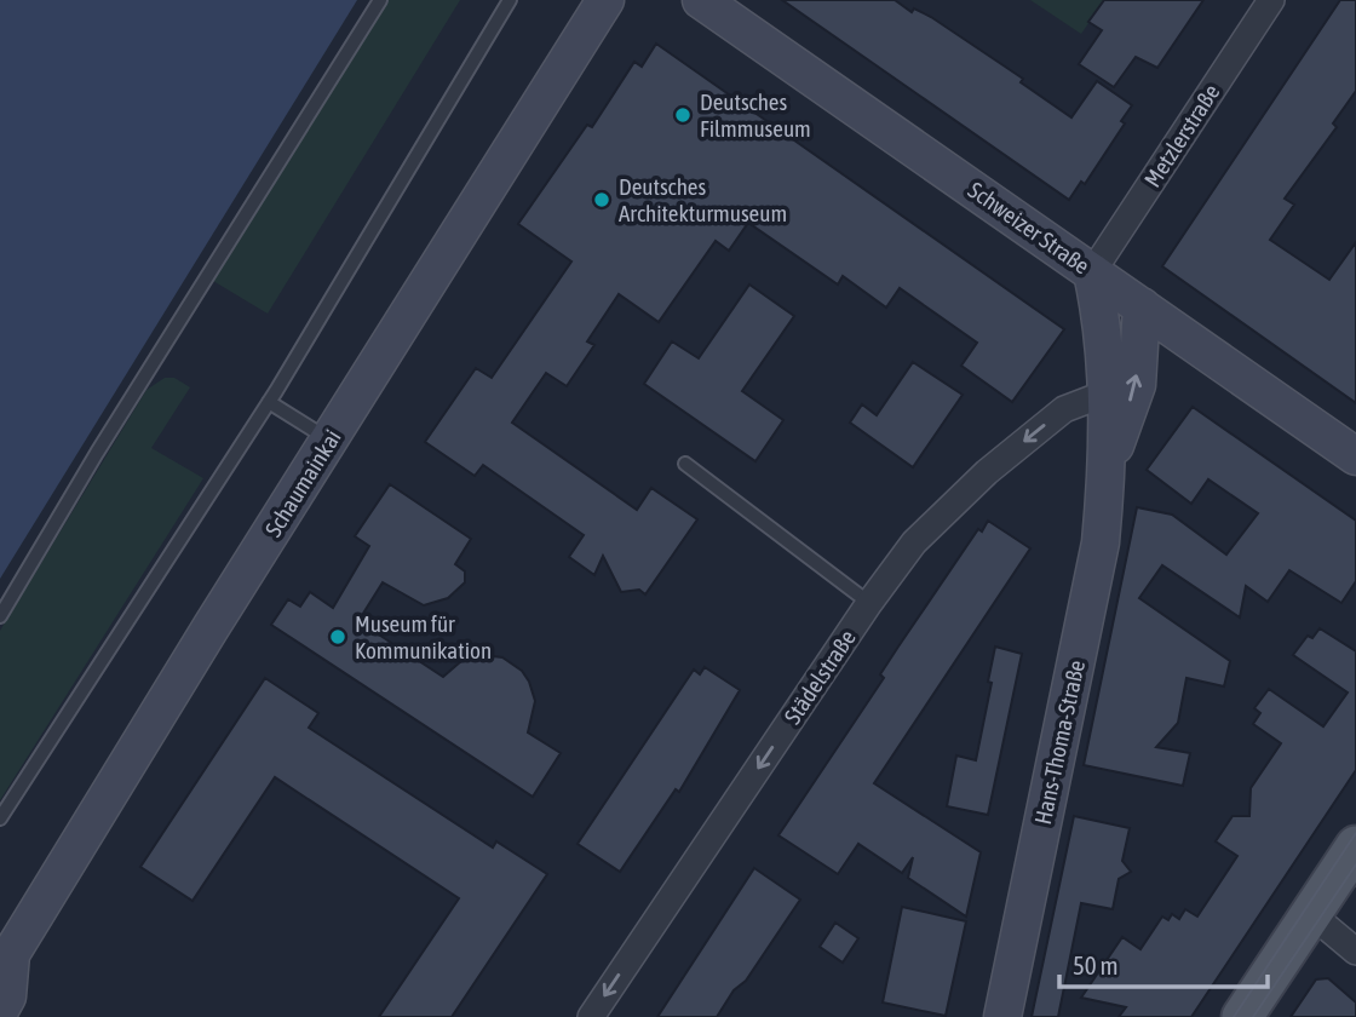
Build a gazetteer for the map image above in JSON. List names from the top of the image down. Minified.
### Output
{"streets":{"main road":["Schweizer Straße","Schaumainkai","Hans-Thoma-Straße"],"street":["Metzlerstraße","Städelstraße"]},"crossings":[["Metzlerstraße","Schweizer Straße"],["Metzlerstraße","Hans-Thoma-Straße"],["Schweizer Straße","Hans-Thoma-Straße"],["Städelstraße","Hans-Thoma-Straße"]],"one_way":["Städelstraße"],"places":["Deutsches Filmmuseum","Deutsches Architekturmuseum","Museum für Kommunikation"],"scale_bar":"50 m"}
